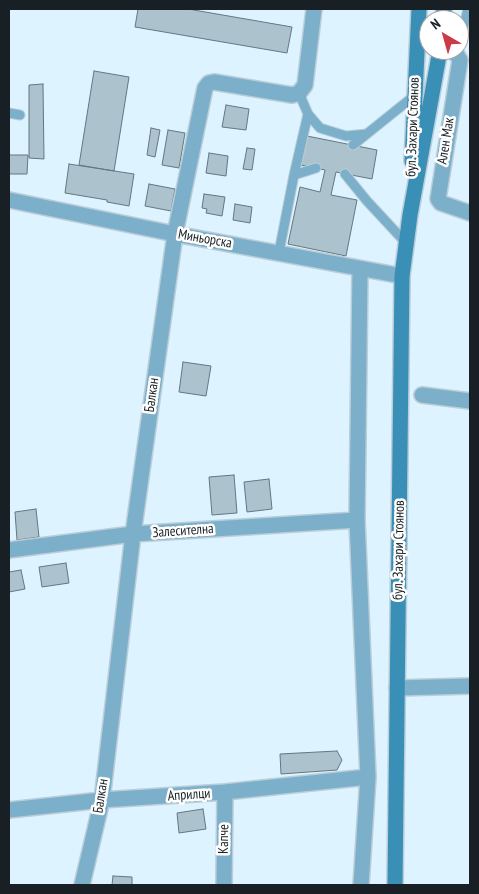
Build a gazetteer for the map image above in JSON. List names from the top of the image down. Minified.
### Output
{"streets":{"main road":["бул. Захари Стоянов"],"street":["Ален Мак","Миньорска","Балкан","Залесителна","Априлци","Капче"]},"crossings":[["бул. Захари Стоянов","Миньорска"],["Миньорска","Балкан"],["Балкан","Залесителна"],["Балкан","Априлци"],["Априлци","Капче"]],"north":"top left"}
